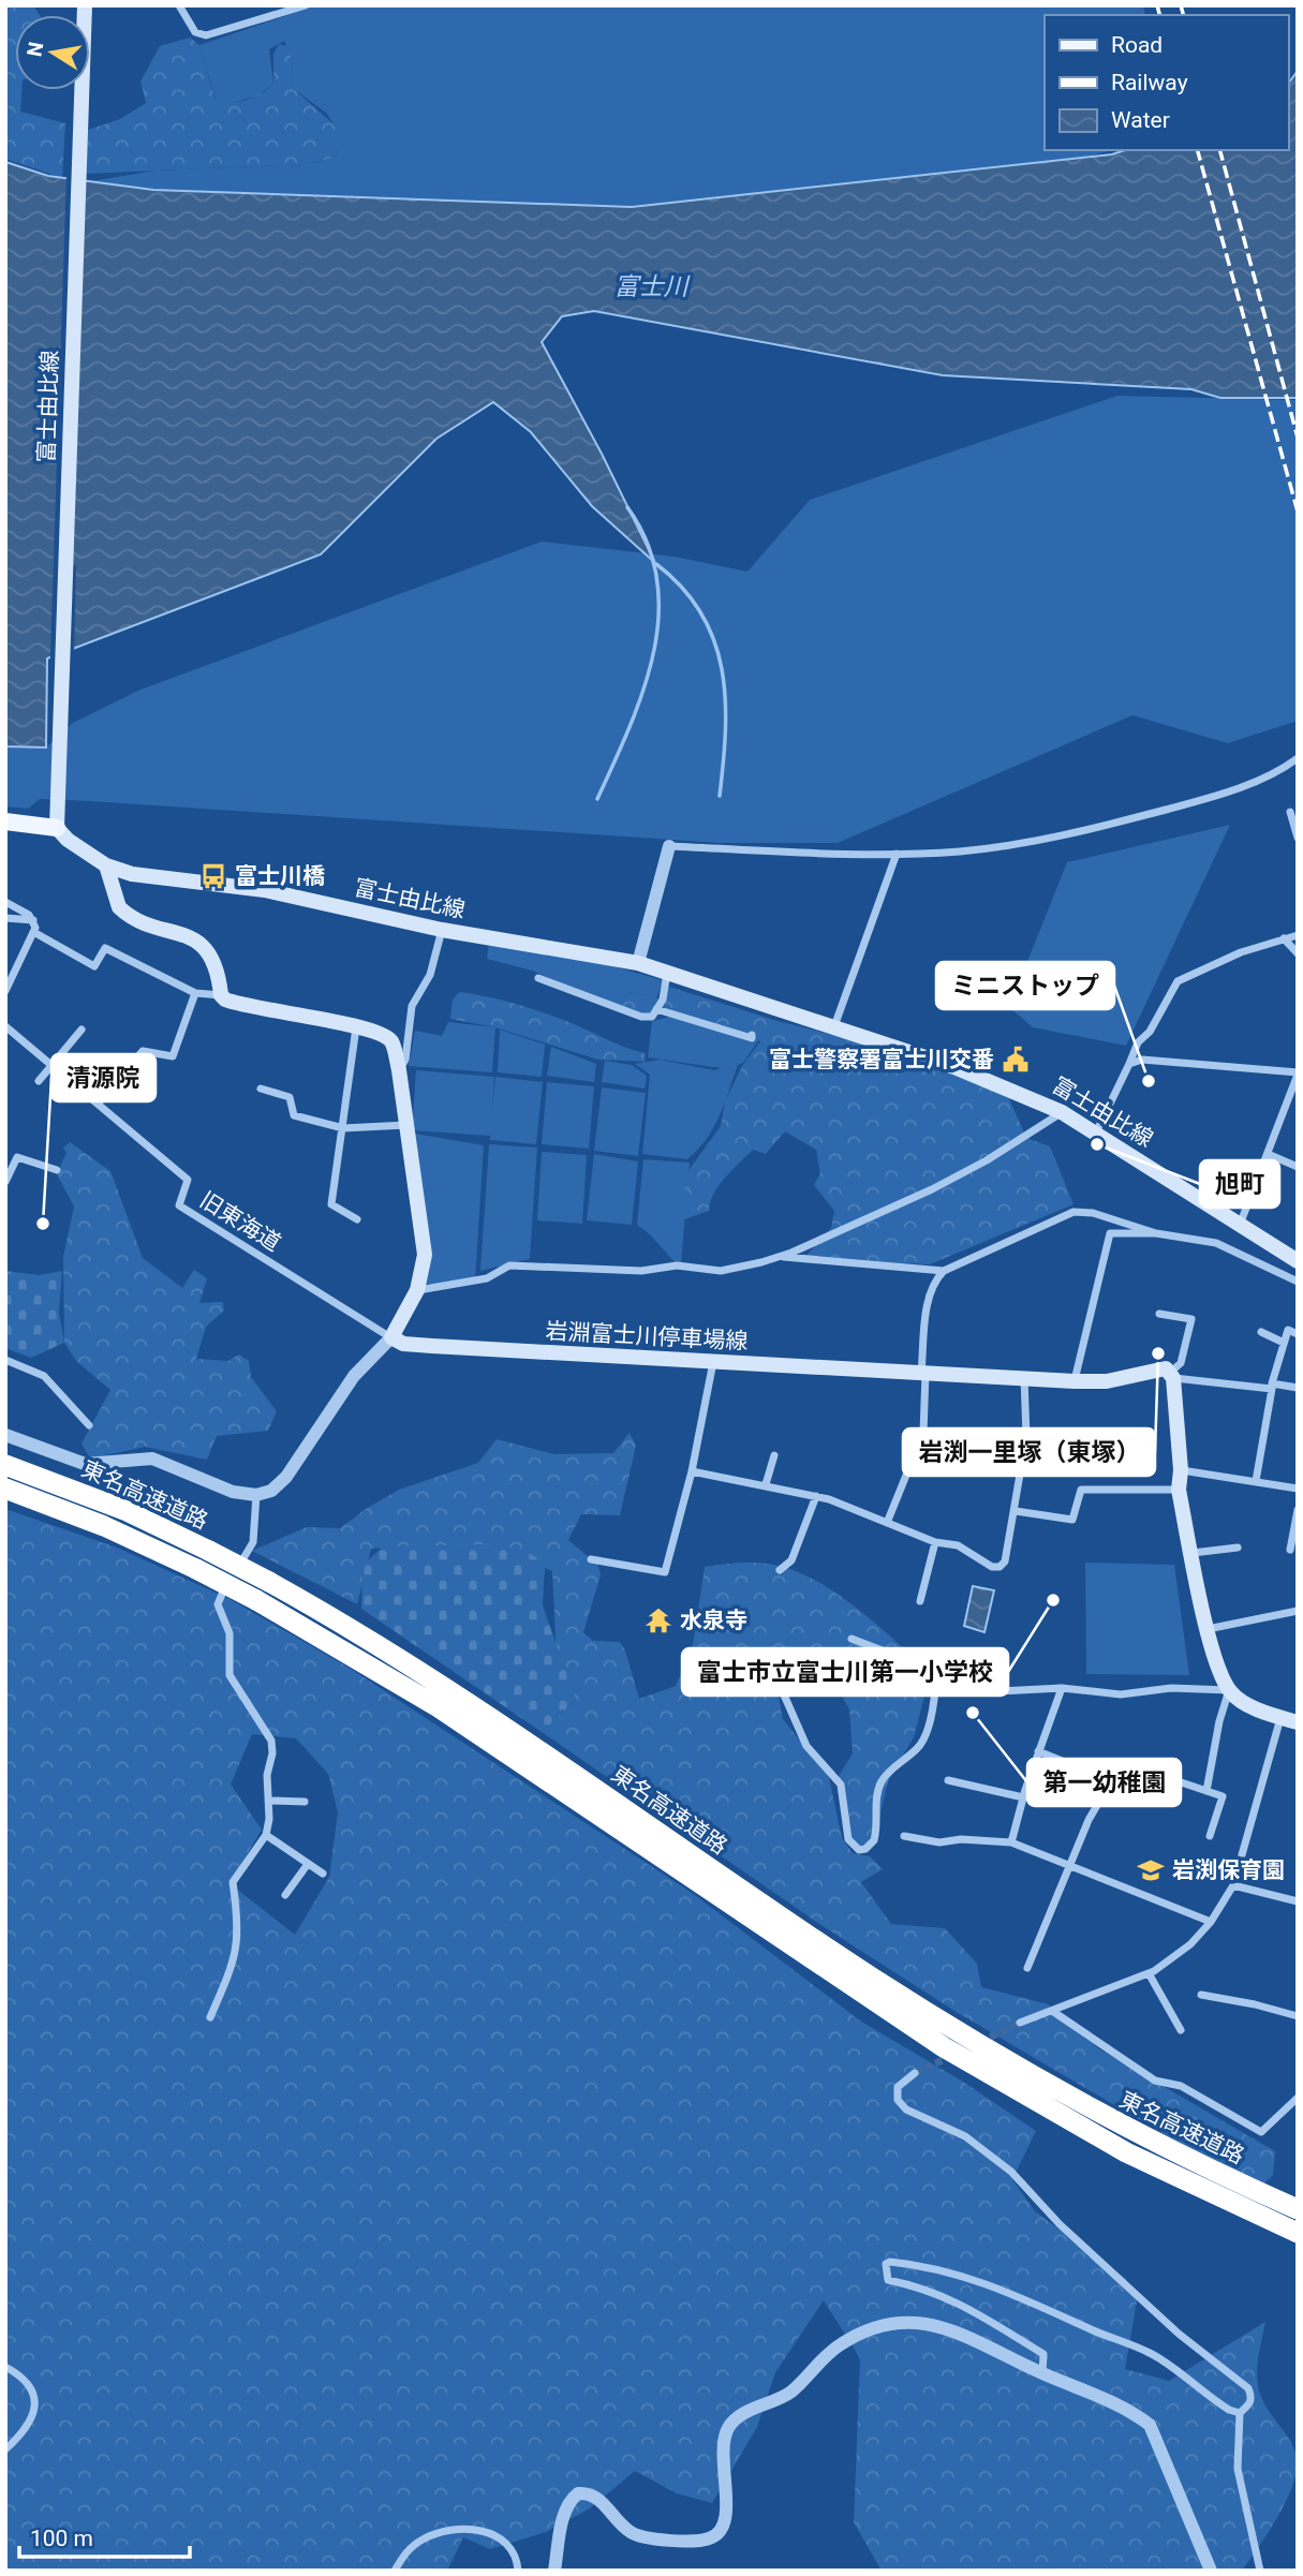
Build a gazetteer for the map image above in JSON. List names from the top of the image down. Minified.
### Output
{"streets":{"highway":["東名高速道路"],"main road":["富士由比線","岩淵富士川停車場線"],"street":["旧東海道"]},"crossings":[["旧東海道","岩淵富士川停車場線"]],"water":["富士川"],"places":{"bus stop":["富士川橋"],"public building":["富士警察署富士川交番"],"other":["ミニストップ","旭町","清源院","岩渕一里塚（東塚）","富士市立富士川第一小学校","第一幼稚園"],"temple":["水泉寺"],"school or university":["岩渕保育園"]},"legend":["Road","Railway","Water"],"scale_bar":"100 m","north":"left"}
